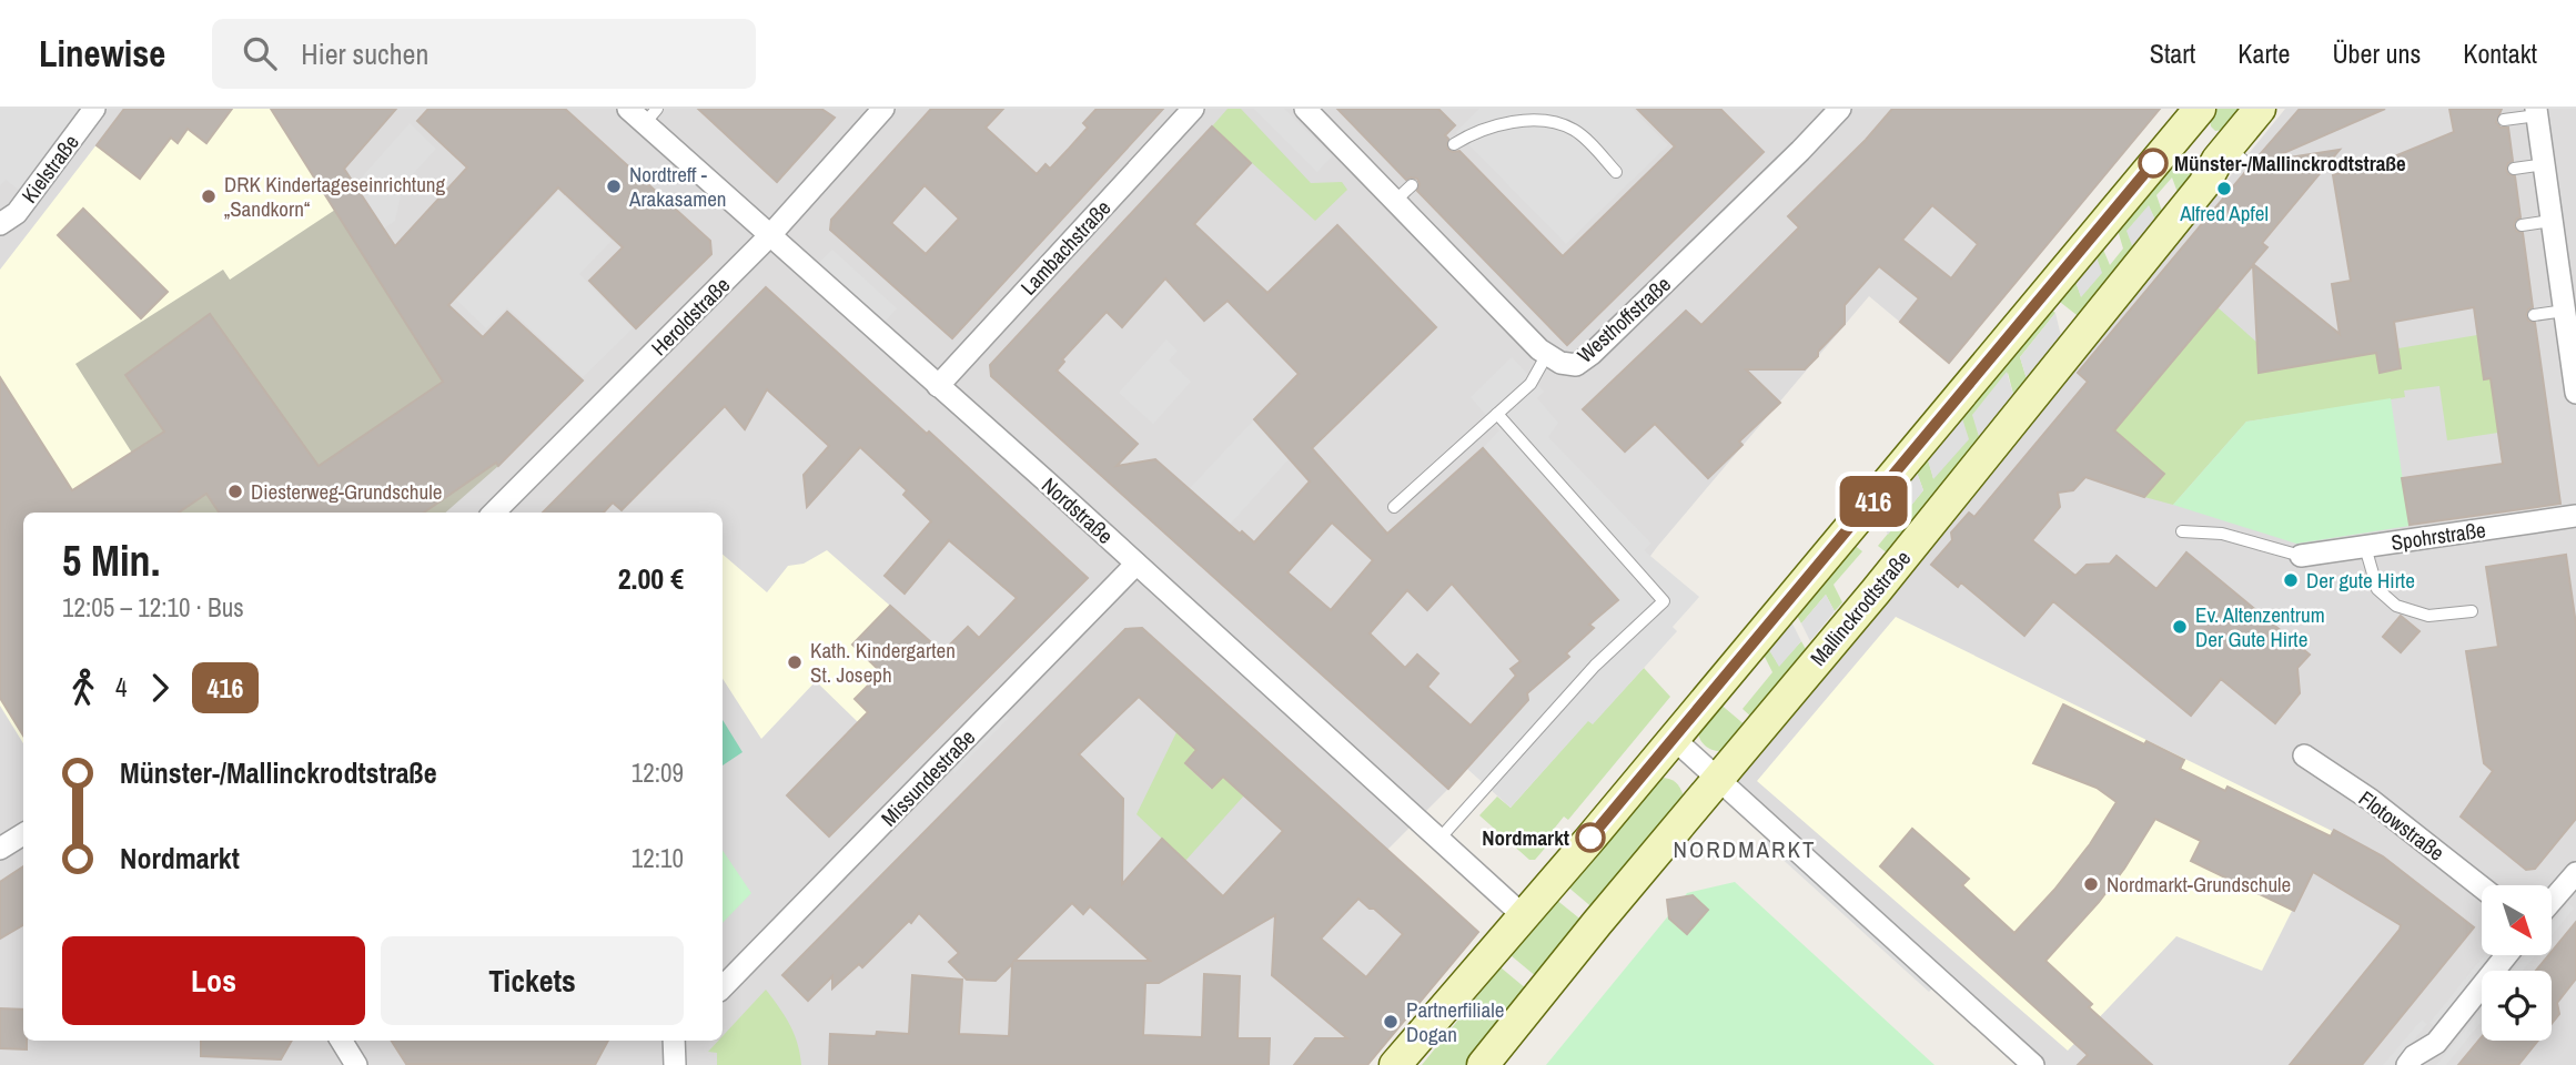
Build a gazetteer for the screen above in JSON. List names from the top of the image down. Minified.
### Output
{"streets":{"main road":["Mallinckrodtstraße"],"street":["Kielstraße","Lambachstraße","Heroldstraße","Westhoffstraße","Nordstraße","Spohrstraße","Missundestraße","Flotowstraße"]},"crossings":[["Lambachstraße","Nordstraße"],["Heroldstraße","Nordstraße"],["Nordstraße","Missundestraße"]],"districts":["NORDMARKT"],"places":["Münster-/Mallinckrodtstraße","Nordtreff - Arakasamen","Alfred Apfel","DRK Kindertageseinrichtung „Sandkorn“","Diesterweg-Grundschule","Der gute Hirte","Ev. Altenzentrum Der Gute Hirte","Kath. Kindergarten St. Joseph","Nordmarkt","Nordmarkt-Grundschule","Partnerfiliale Dogan"],"lines":["bus line 416"],"north":"bottom right","page":{"header":"Linewise","search":"Hier suchen","nav":["Start","Karte","Über uns","Kontakt"],"on_map":"416","heading":["5 Min.","12:05 – 12:10 · Bus","2.00 €"],"legs":["4","416"],"list":[{"name":"Münster-/Mallinckrodtstraße","value":"12:09"},{"name":"Nordmarkt","value":"12:10"}],"buttons":["Los","Tickets"]}}
